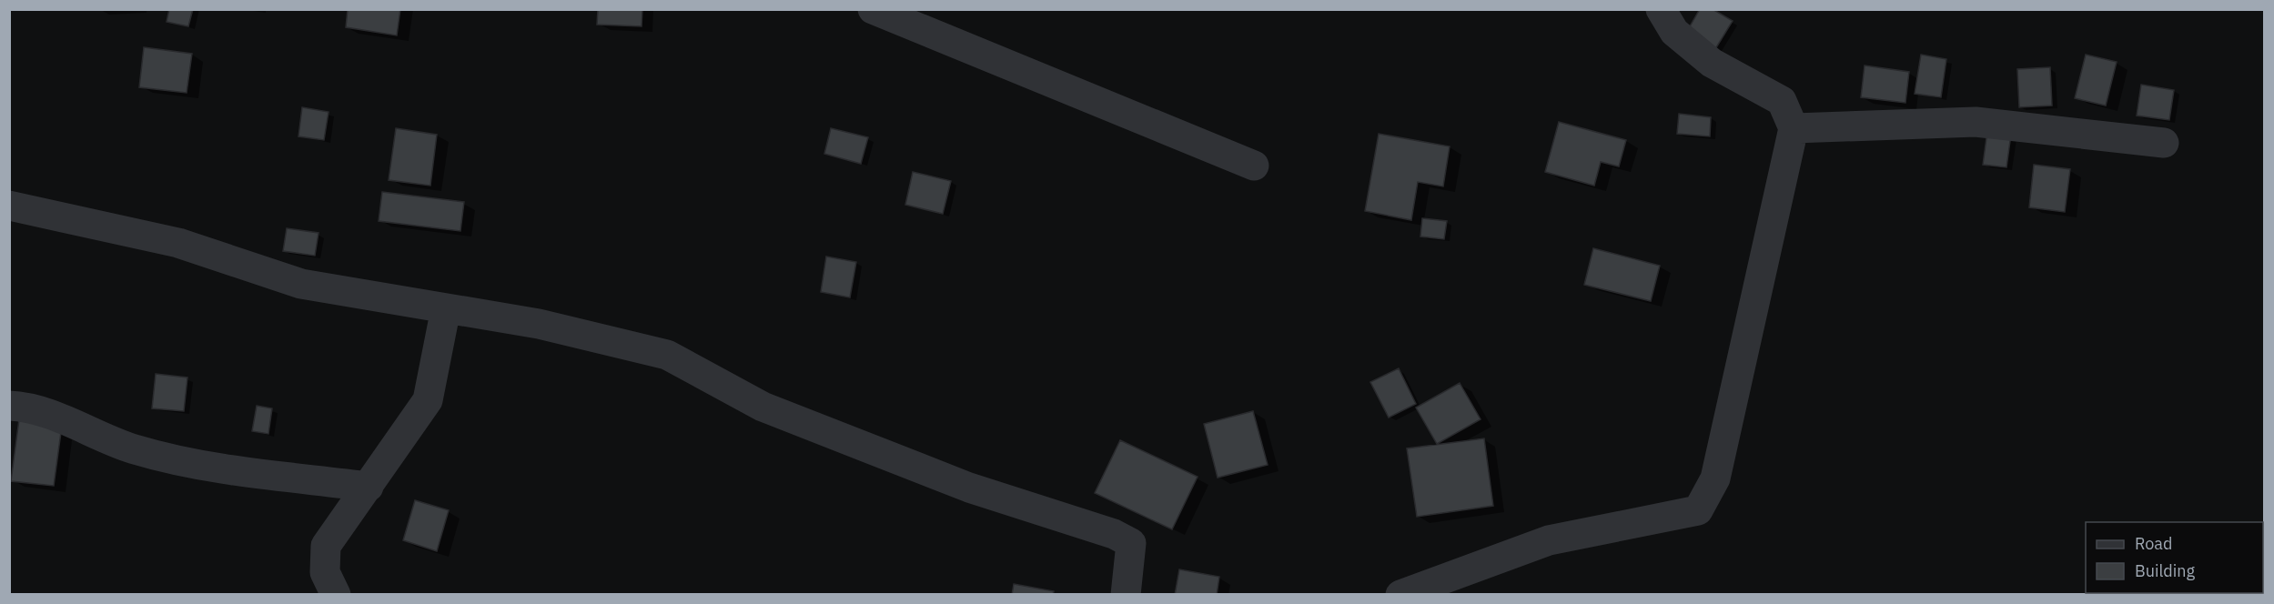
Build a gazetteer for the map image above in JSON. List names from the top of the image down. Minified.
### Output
{"legend":["Road","Building"]}
